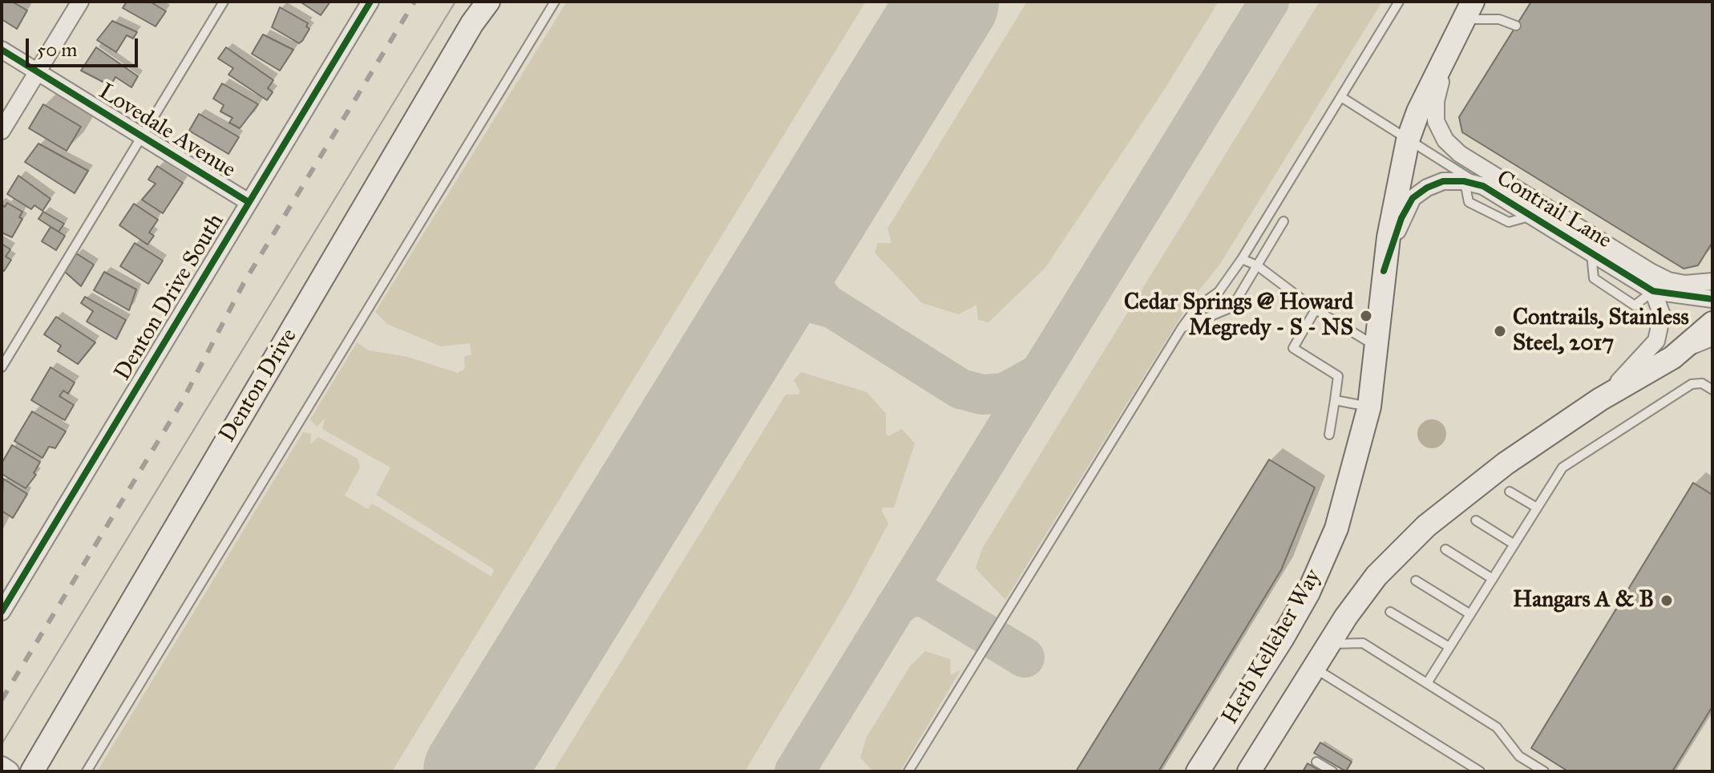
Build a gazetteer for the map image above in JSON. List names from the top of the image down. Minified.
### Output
{"streets":{"main road":["Denton Drive","Herb Kelleher Way"],"street":["Lovedale Avenue","Contrail Lane","Denton Drive South"]},"crossings":[["Lovedale Avenue","Denton Drive South"],["Contrail Lane","Herb Kelleher Way"]],"places":["Cedar Springs @ Howard Megredy - S - NS","Contrails, Stainless Steel, 2017","Hangars A & B"],"scale_bar":"50 m"}
